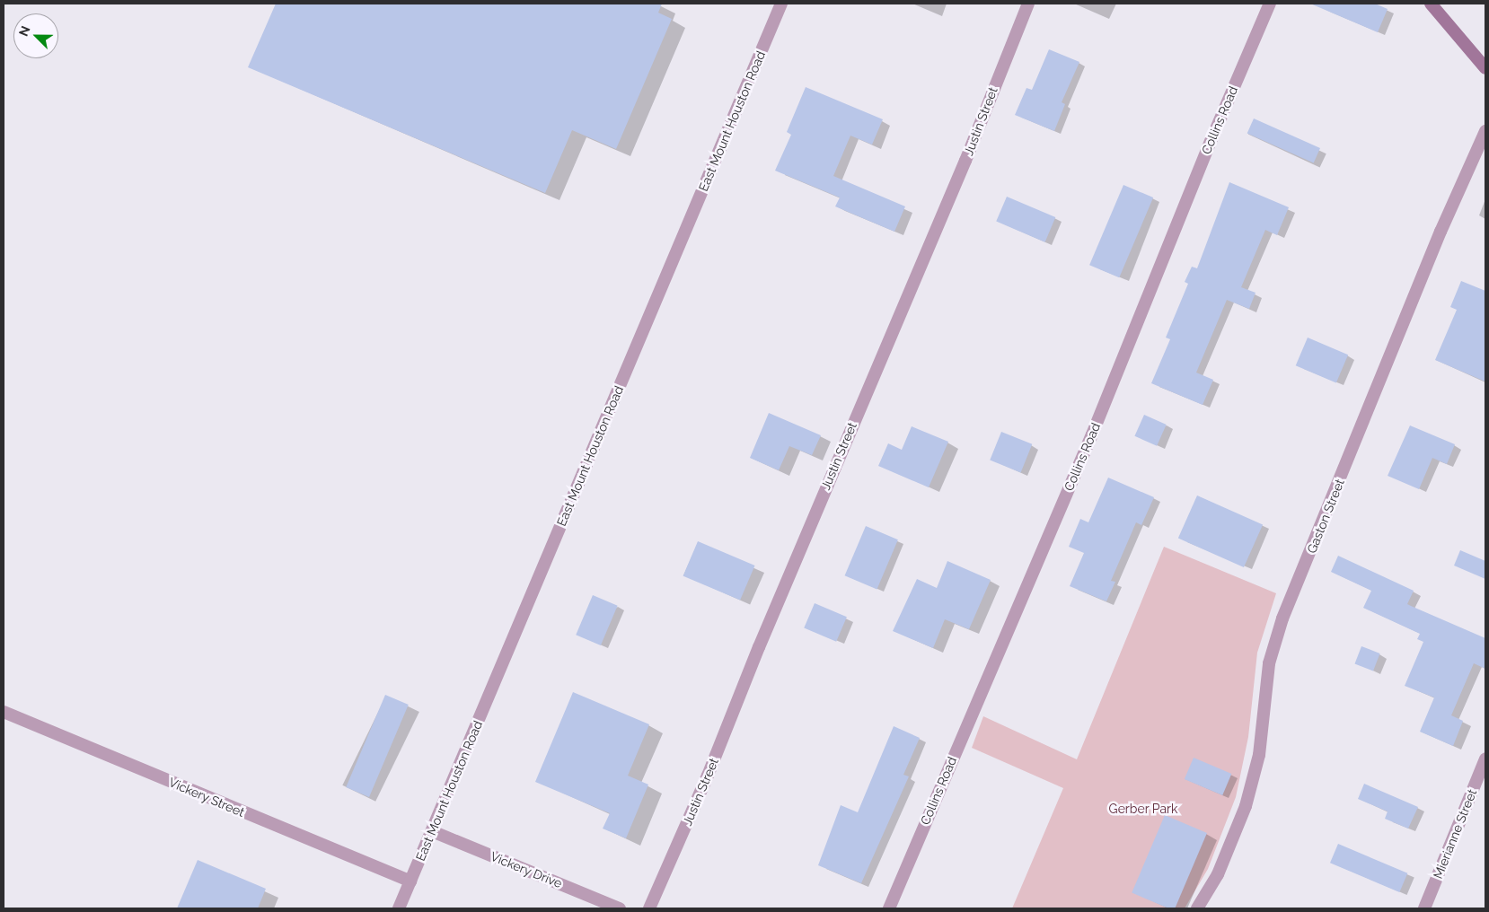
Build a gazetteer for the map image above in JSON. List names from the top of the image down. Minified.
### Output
{"streets":{"street":["Collins Road","East Mount Houston Road","Justin Street","Gaston Street","Vickery Street","Mierianne Street","Vickery Drive"]},"crossings":[["East Mount Houston Road","Vickery Street"],["East Mount Houston Road","Vickery Drive"]],"parks":["Gerber Park"],"north":"top left"}
